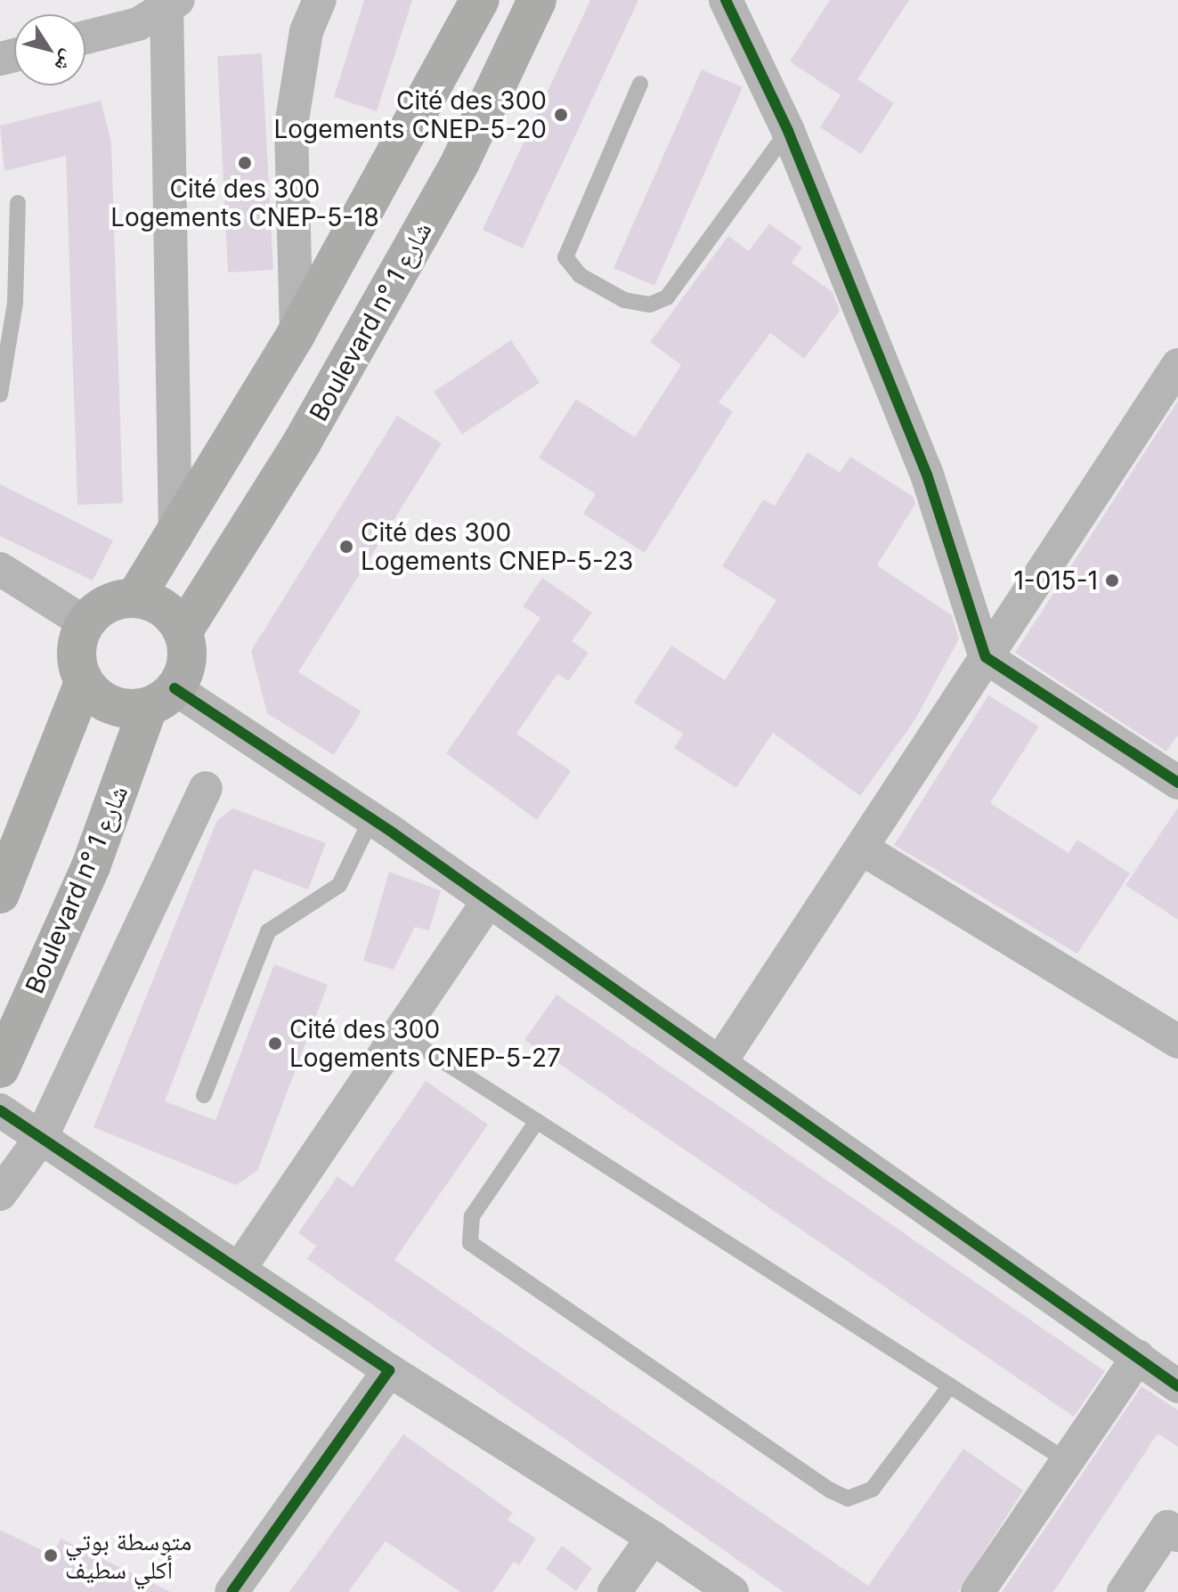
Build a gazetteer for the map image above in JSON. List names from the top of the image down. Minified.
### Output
{"streets":{"main road":["Boulevard n° شارع 1"]},"places":["Cité des 300 Logements CNEP-5-20","Cité des 300 Logements CNEP-5-18","Cité des 300 Logements CNEP-5-23","1-015-1","Cité des 300 Logements CNEP-5-27","متوسطة بوتي أكلي سطيف"],"north":"bottom right"}
